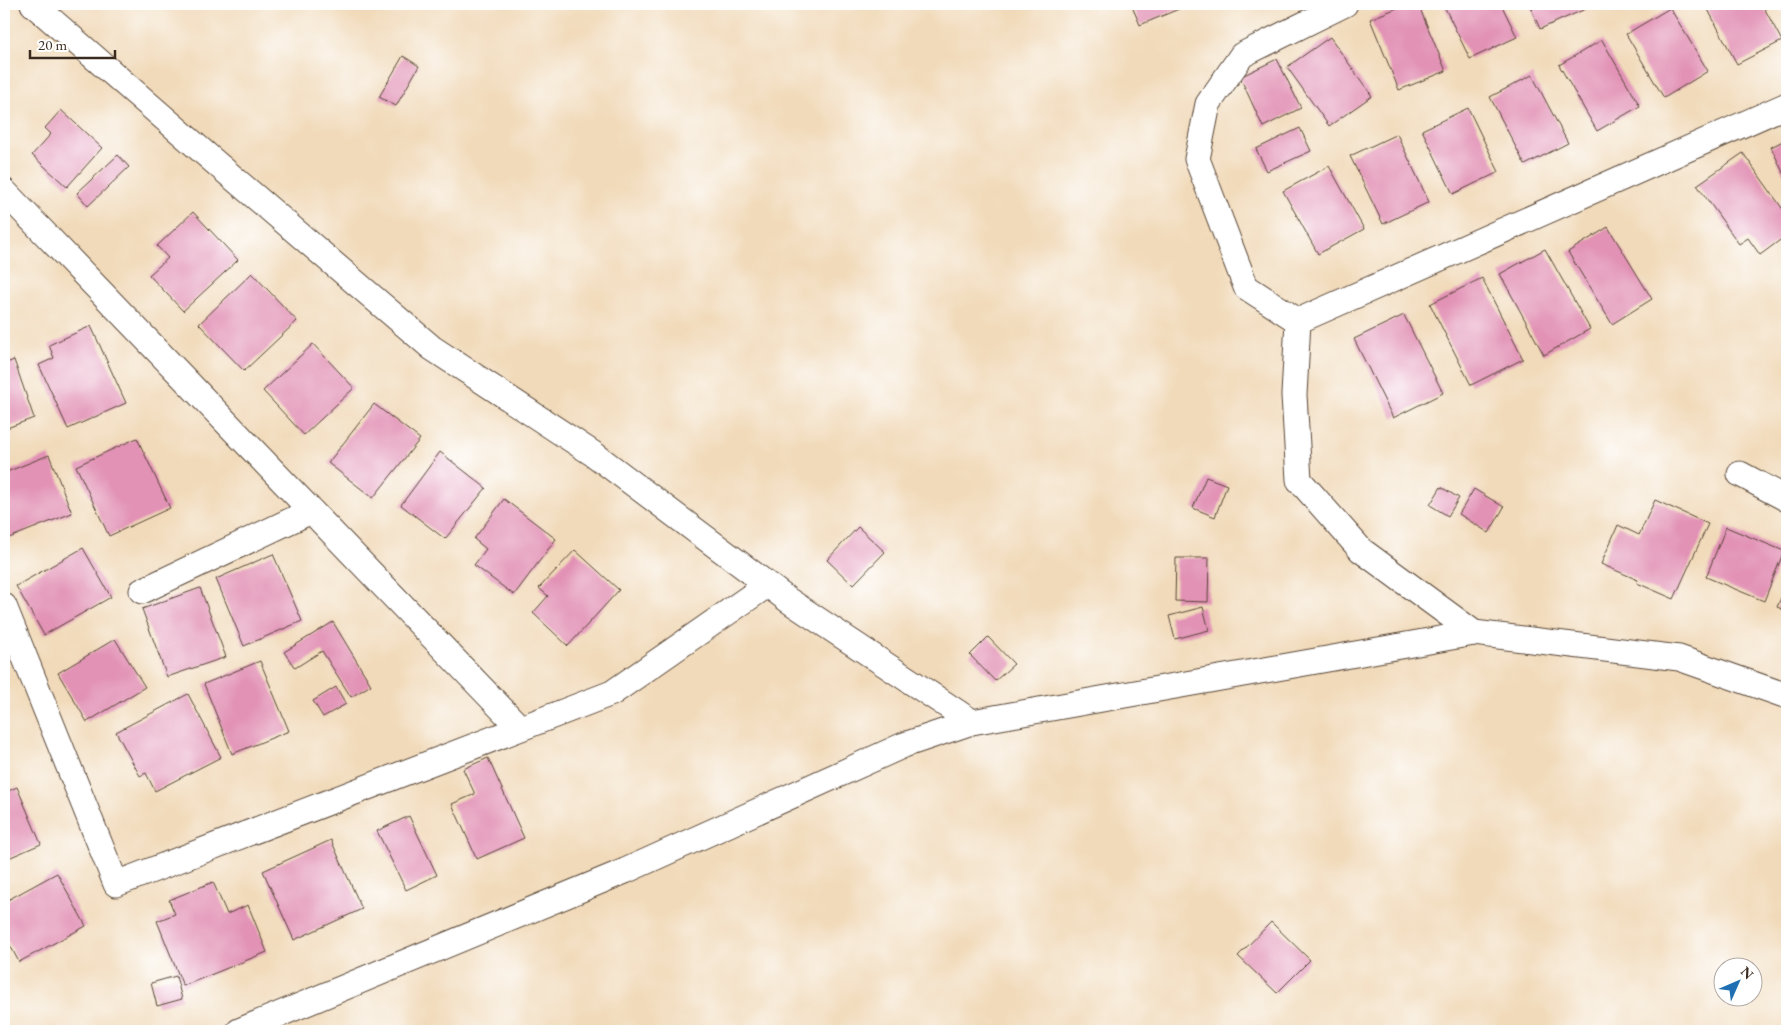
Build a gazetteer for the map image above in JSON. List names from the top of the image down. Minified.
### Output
{"scale_bar":"20 m","north":"top right"}
